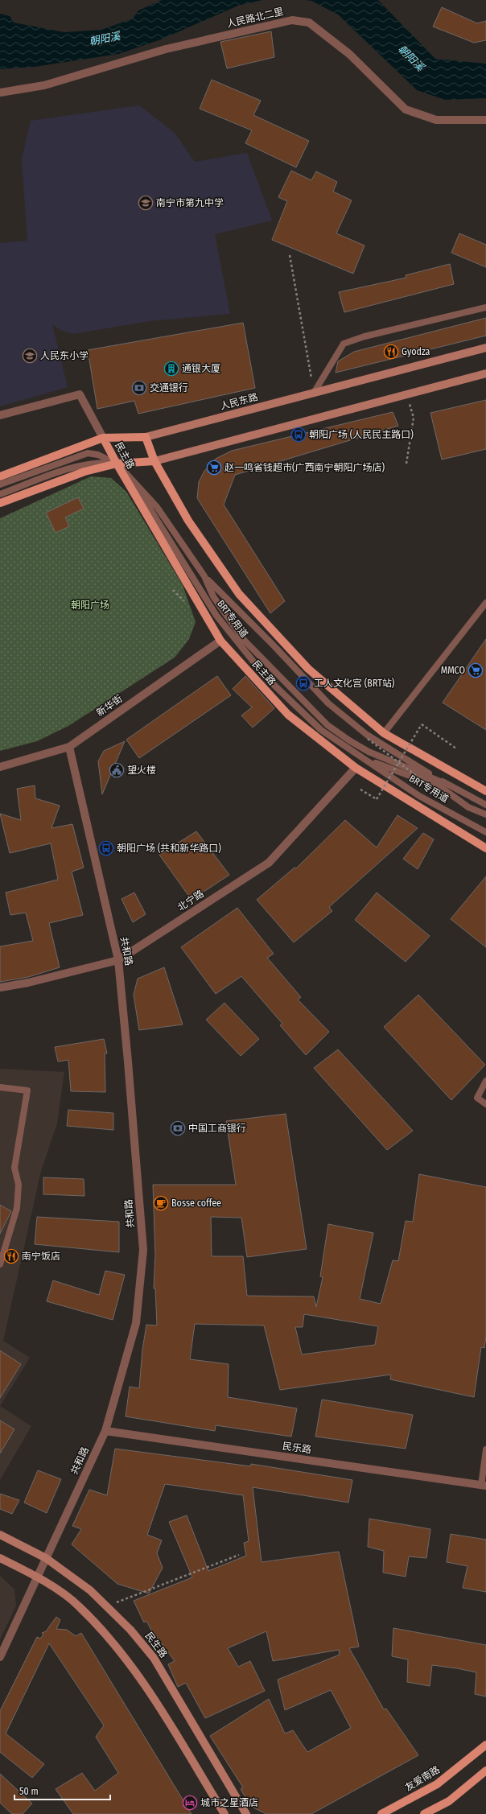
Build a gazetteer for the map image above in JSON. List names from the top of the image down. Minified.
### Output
{"streets":{"main road":["人民东路","民主路","民生路","友爱南路"],"street":["人民路北二里","新华街","北宁路","共和路","民乐路"],"lane":["BRT专用道"]},"crossings":[["人民东路","民主路"],["民主路","BRT专用道"],["民主路","新华街"],["民主路","北宁路"],["新华街","共和路"],["北宁路","共和路"],["共和路","民乐路"],["共和路","民生路"]],"water":["朝阳溪"],"parks":["朝阳广场"],"places":{"school or university":["南宁市第九中学","人民东小学"],"restaurant":["Gyodza","南宁饭店"],"building":["通银大厦"],"bank":["交通银行","中国工商银行"],"bus stop":["朝阳广场 (人民民主路口)","工人文化宫 (BRT站)","朝阳广场 (共和新华路口)"],"supermarket":["赵一鸣省钱超市(广西南宁朝阳广场店)","MMCO"],"public building":["望火楼"],"cafe":["Bosse coffee"],"hotel":["城市之星酒店"]},"scale_bar":"50 m"}
